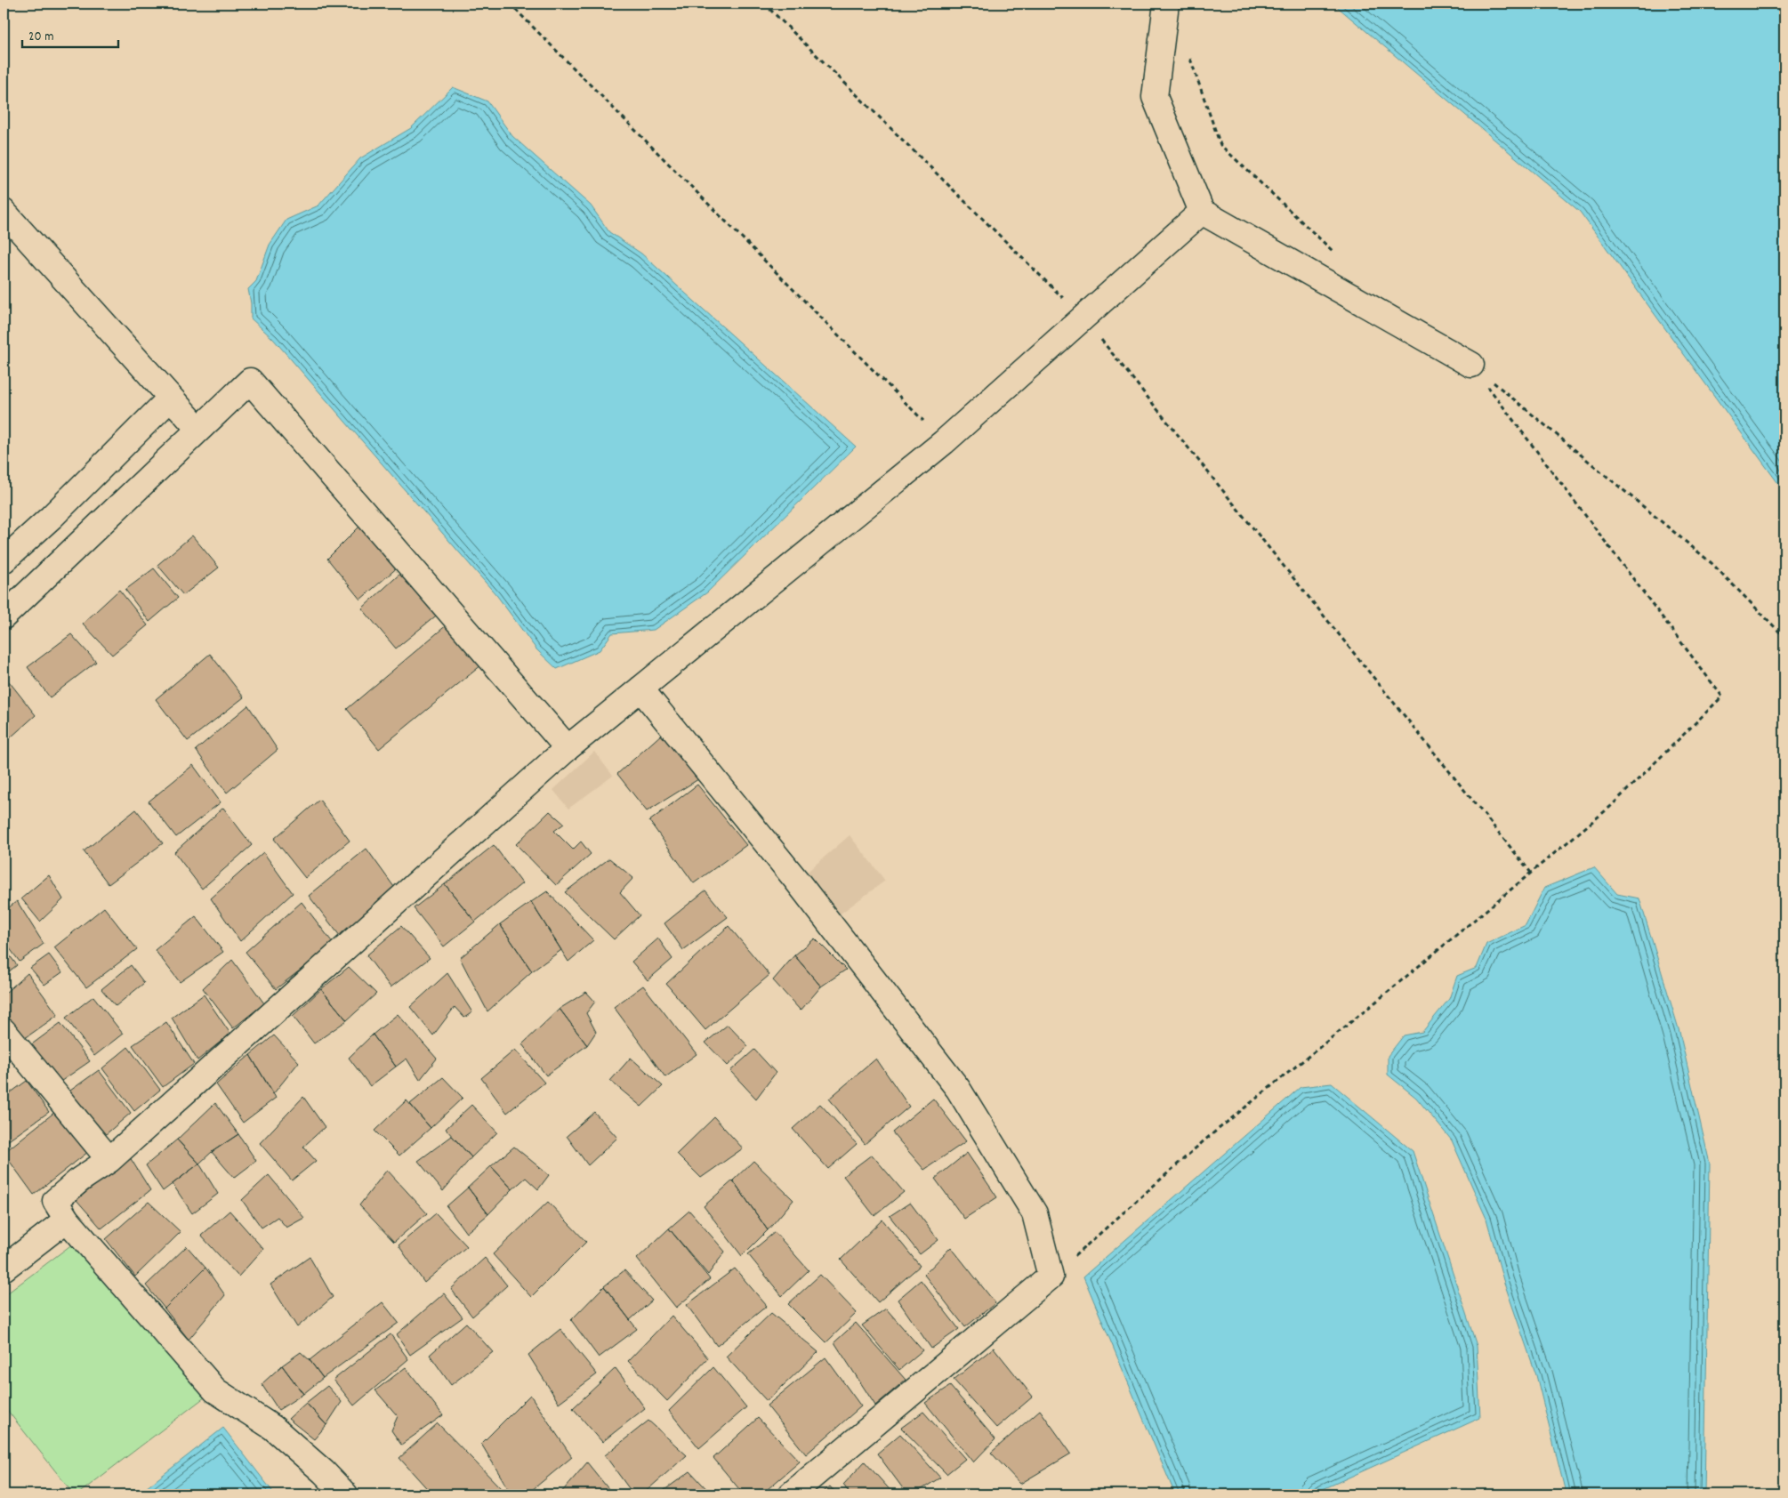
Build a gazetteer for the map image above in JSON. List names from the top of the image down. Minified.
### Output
{"scale_bar":"20 m"}
